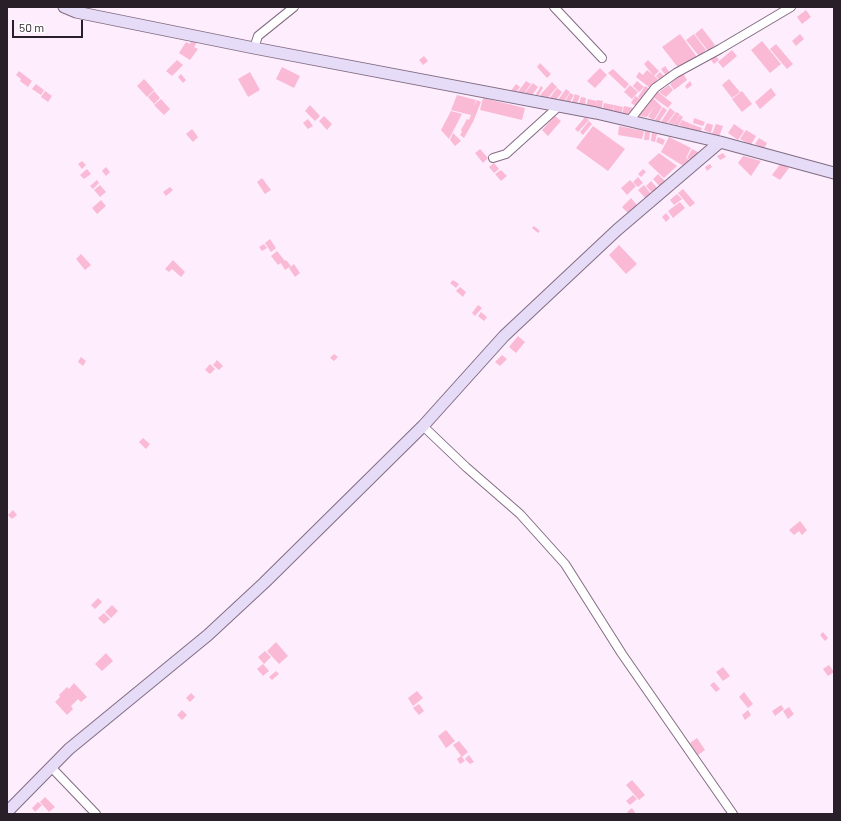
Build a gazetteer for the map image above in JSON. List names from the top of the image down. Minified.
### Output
{"scale_bar":"50 m"}
